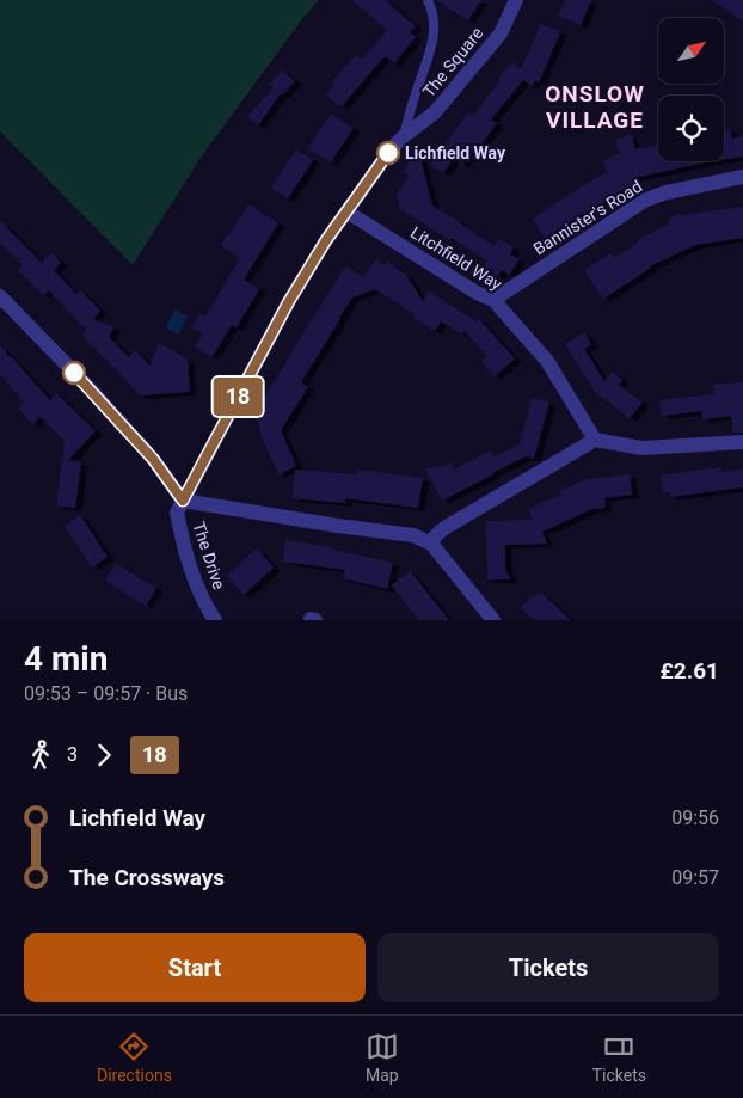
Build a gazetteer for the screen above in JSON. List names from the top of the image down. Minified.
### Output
{"streets":{"street":["The Square","Bannister's Road","Litchfield Way","The Drive"]},"crossings":[["The Square","Litchfield Way"],["The Square","The Drive"],["Bannister's Road","Litchfield Way"]],"districts":["ONSLOW VILLAGE"],"places":["Lichfield Way"],"lines":["bus line 18"],"north":"top right","page":{"on_map":"18","heading":["4 min","09:53 – 09:57 · Bus","£2.61"],"legs":["3","18"],"list":[{"name":"Lichfield Way","value":"09:56"},{"name":"The Crossways","value":"09:57"}],"buttons":["Start","Tickets"],"tabs":["Directions","Map","Tickets"]}}
